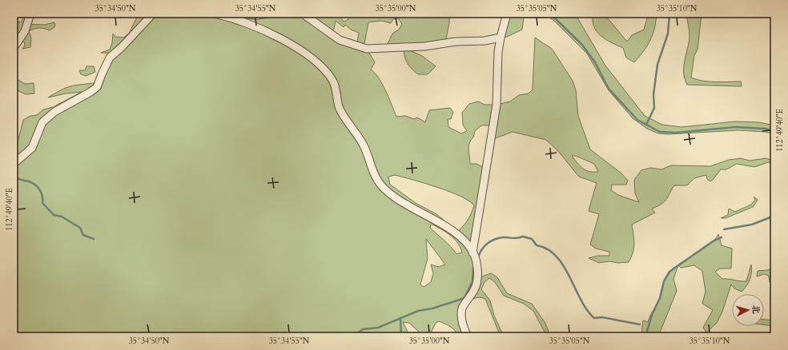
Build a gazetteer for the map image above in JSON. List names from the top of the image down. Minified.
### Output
{"north":"right","coordinates":["35°34'50\"N","35°34'55\"N","35°35'00\"N","35°35'05\"N","35°35'10\"N","112°49'40\"E"]}
